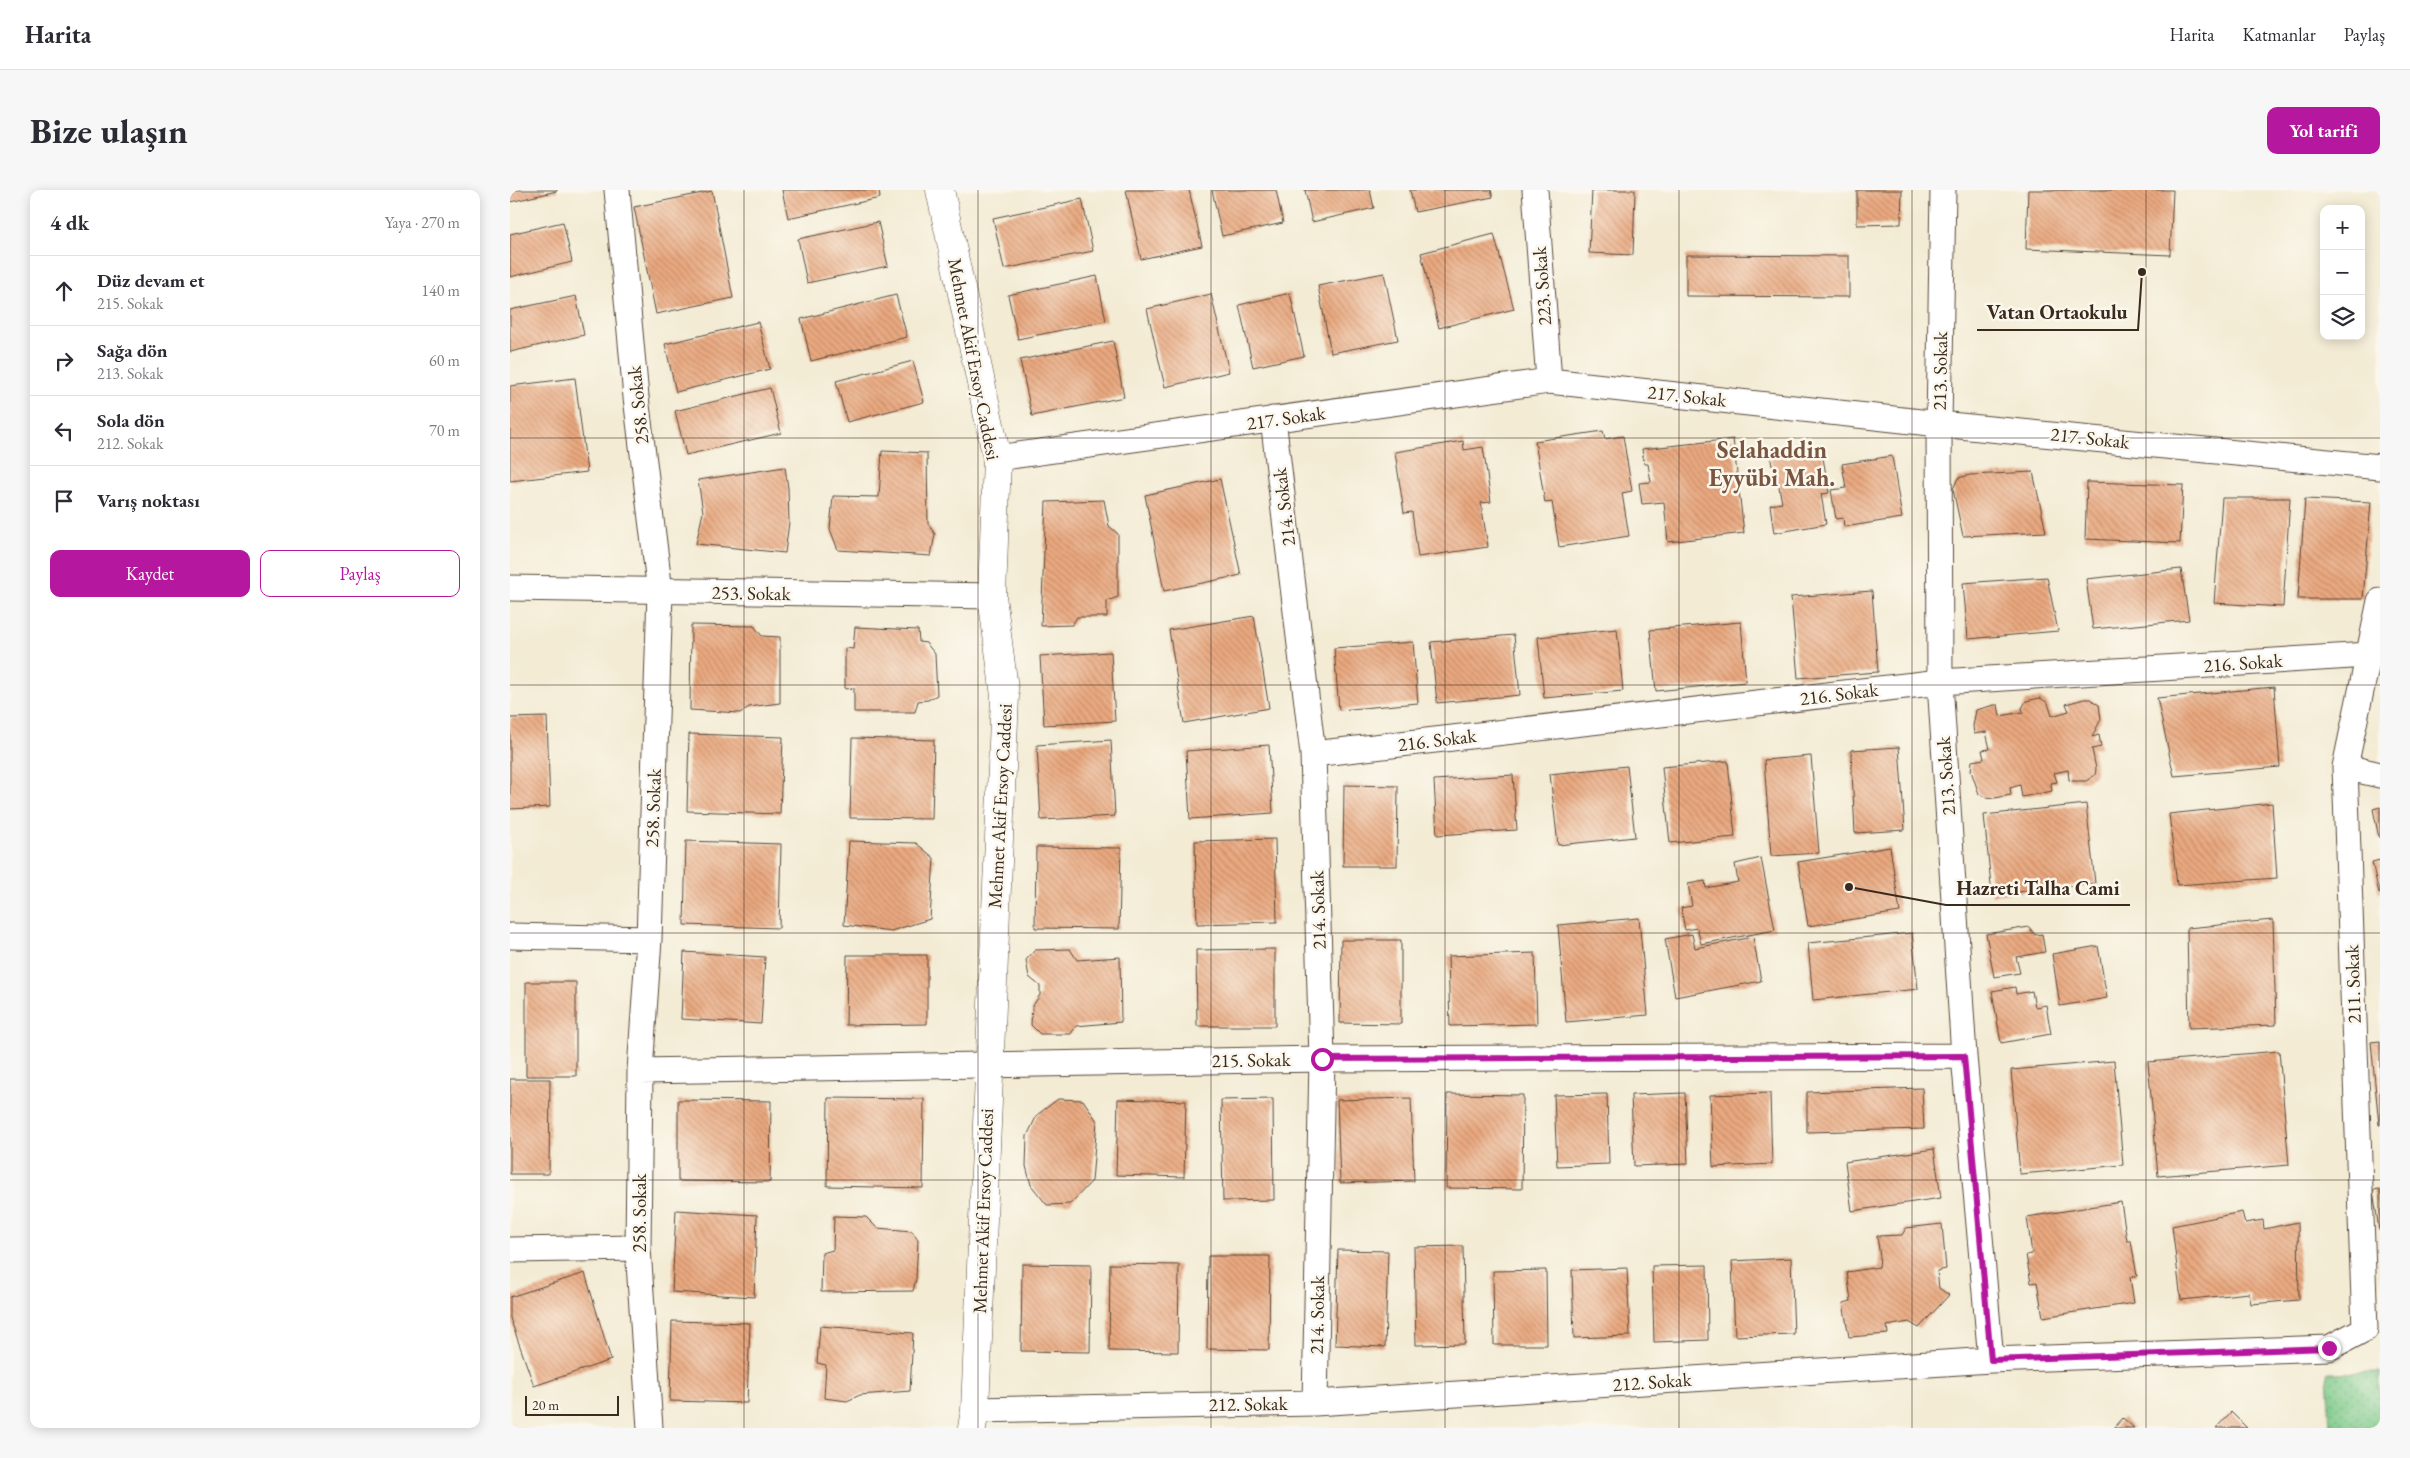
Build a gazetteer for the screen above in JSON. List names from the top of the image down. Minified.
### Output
{"streets":{"street":["223. Sokak","Mehmet Akif Ersoy Caddesi","213. Sokak","217. Sokak","258. Sokak","214. Sokak","253. Sokak","216. Sokak","211. Sokak","215. Sokak","212. Sokak"]},"crossings":[["223. Sokak","217. Sokak"],["Mehmet Akif Ersoy Caddesi","217. Sokak"],["Mehmet Akif Ersoy Caddesi","253. Sokak"],["Mehmet Akif Ersoy Caddesi","215. Sokak"],["Mehmet Akif Ersoy Caddesi","212. Sokak"],["213. Sokak","217. Sokak"],["213. Sokak","216. Sokak"],["213. Sokak","215. Sokak"],["213. Sokak","212. Sokak"],["217. Sokak","214. Sokak"],["258. Sokak","253. Sokak"],["258. Sokak","215. Sokak"],["214. Sokak","216. Sokak"],["214. Sokak","215. Sokak"],["214. Sokak","212. Sokak"],["216. Sokak","211. Sokak"],["211. Sokak","212. Sokak"]],"districts":["Selahaddin Eyyübi Mah."],"places":["Vatan Ortaokulu","Hazreti Talha Cami"],"scale_bar":"20 m","page":{"header":"Harita","nav":["Harita","Katmanlar","Paylaş"],"buttons":["Yol tarifi",["Kaydet","Paylaş"]],"title":"Bize ulaşın","heading":["4 dk","Yaya · 270 m"],"map_buttons":["+","−"],"list":[["Düz devam et","215. Sokak","140 m"],["Sağa dön","213. Sokak","60 m"],["Sola dön","212. Sokak","70 m"],"Varış noktası"],"scale":"20 m"}}
